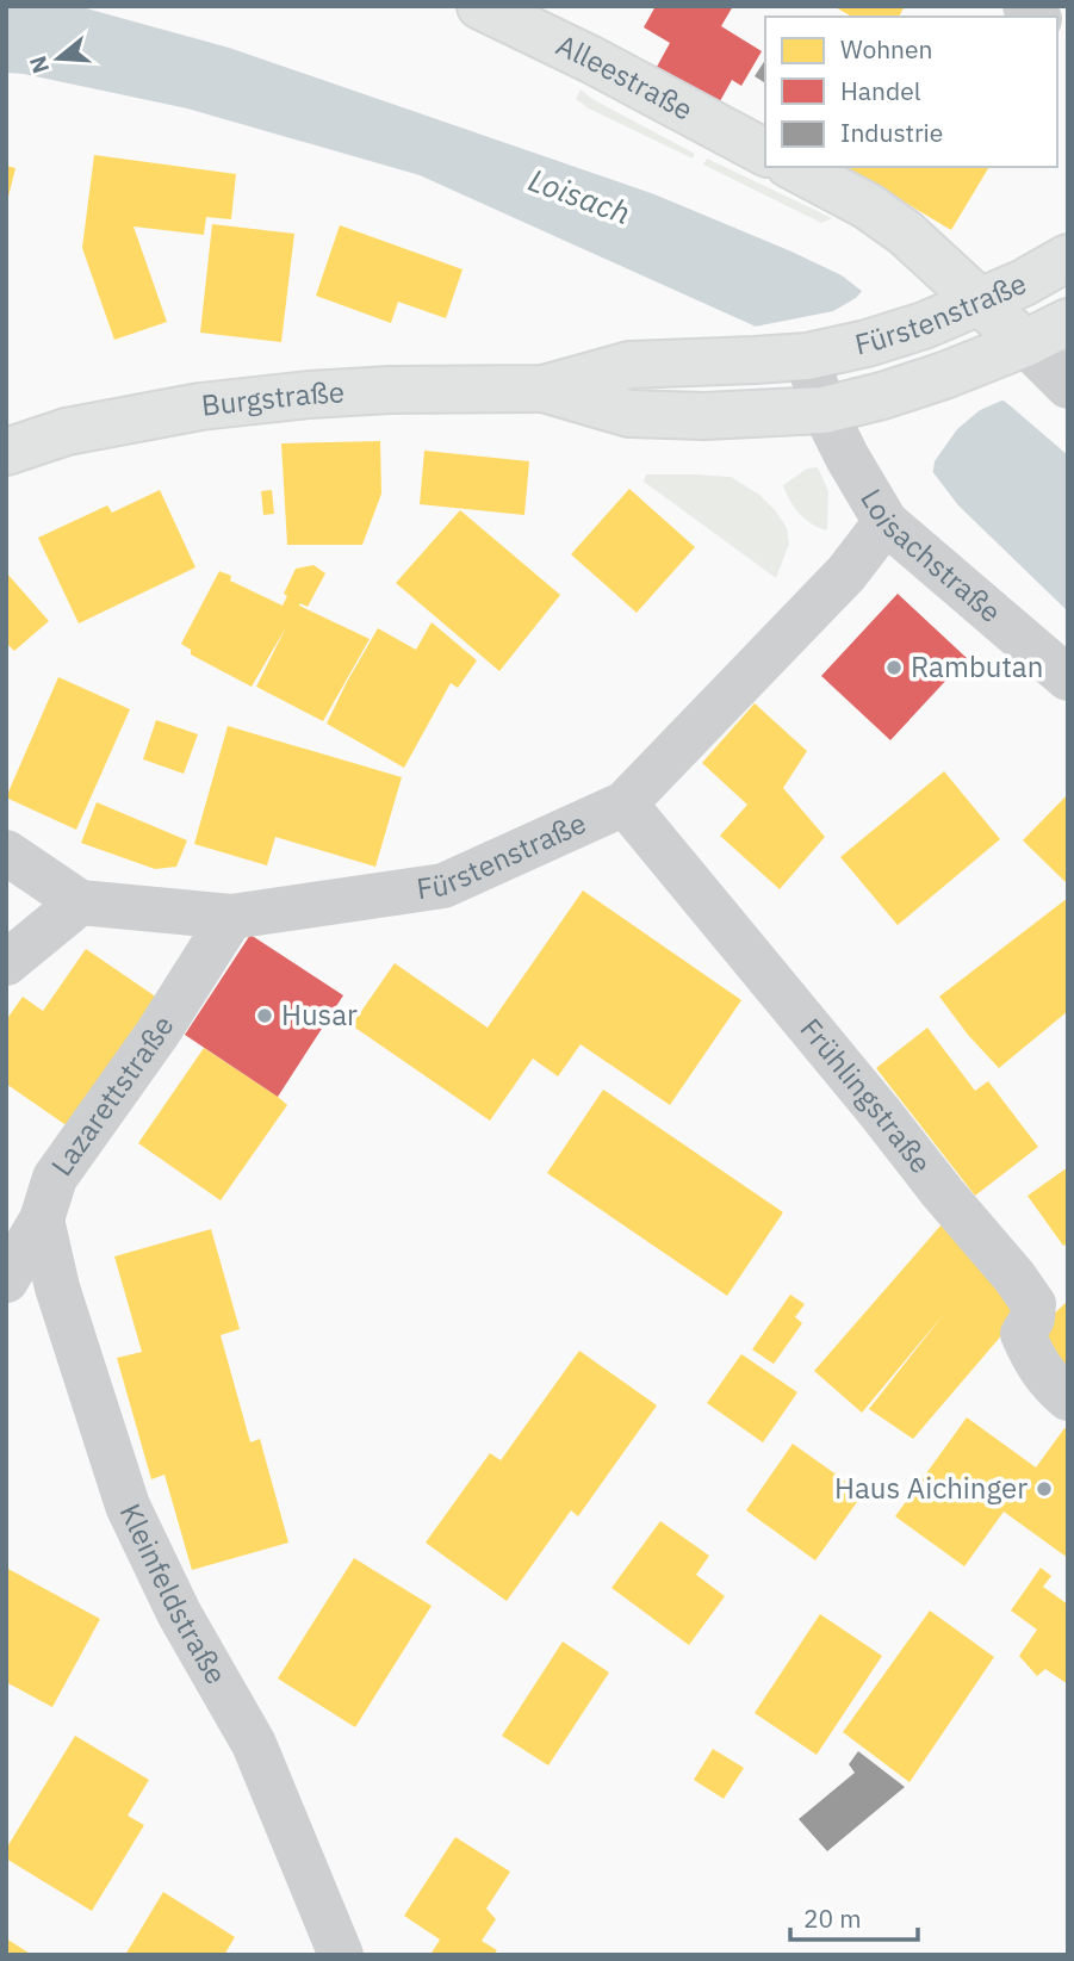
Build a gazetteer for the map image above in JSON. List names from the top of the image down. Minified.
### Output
{"streets":{"main road":["Alleestraße","Fürstenstraße","Burgstraße"],"street":["Loisachstraße","Lazarettstraße","Frühlingstraße","Kleinfeldstraße"]},"crossings":[["Fürstenstraße","Burgstraße"],["Fürstenstraße","Loisachstraße"],["Fürstenstraße","Lazarettstraße"],["Fürstenstraße","Frühlingstraße"],["Burgstraße","Loisachstraße"],["Lazarettstraße","Kleinfeldstraße"]],"water":["Loisach"],"places":["Rambutan","Husar","Haus Aichinger"],"legend":["Wohnen","Handel","Industrie"],"scale_bar":"20 m","north":"left"}
